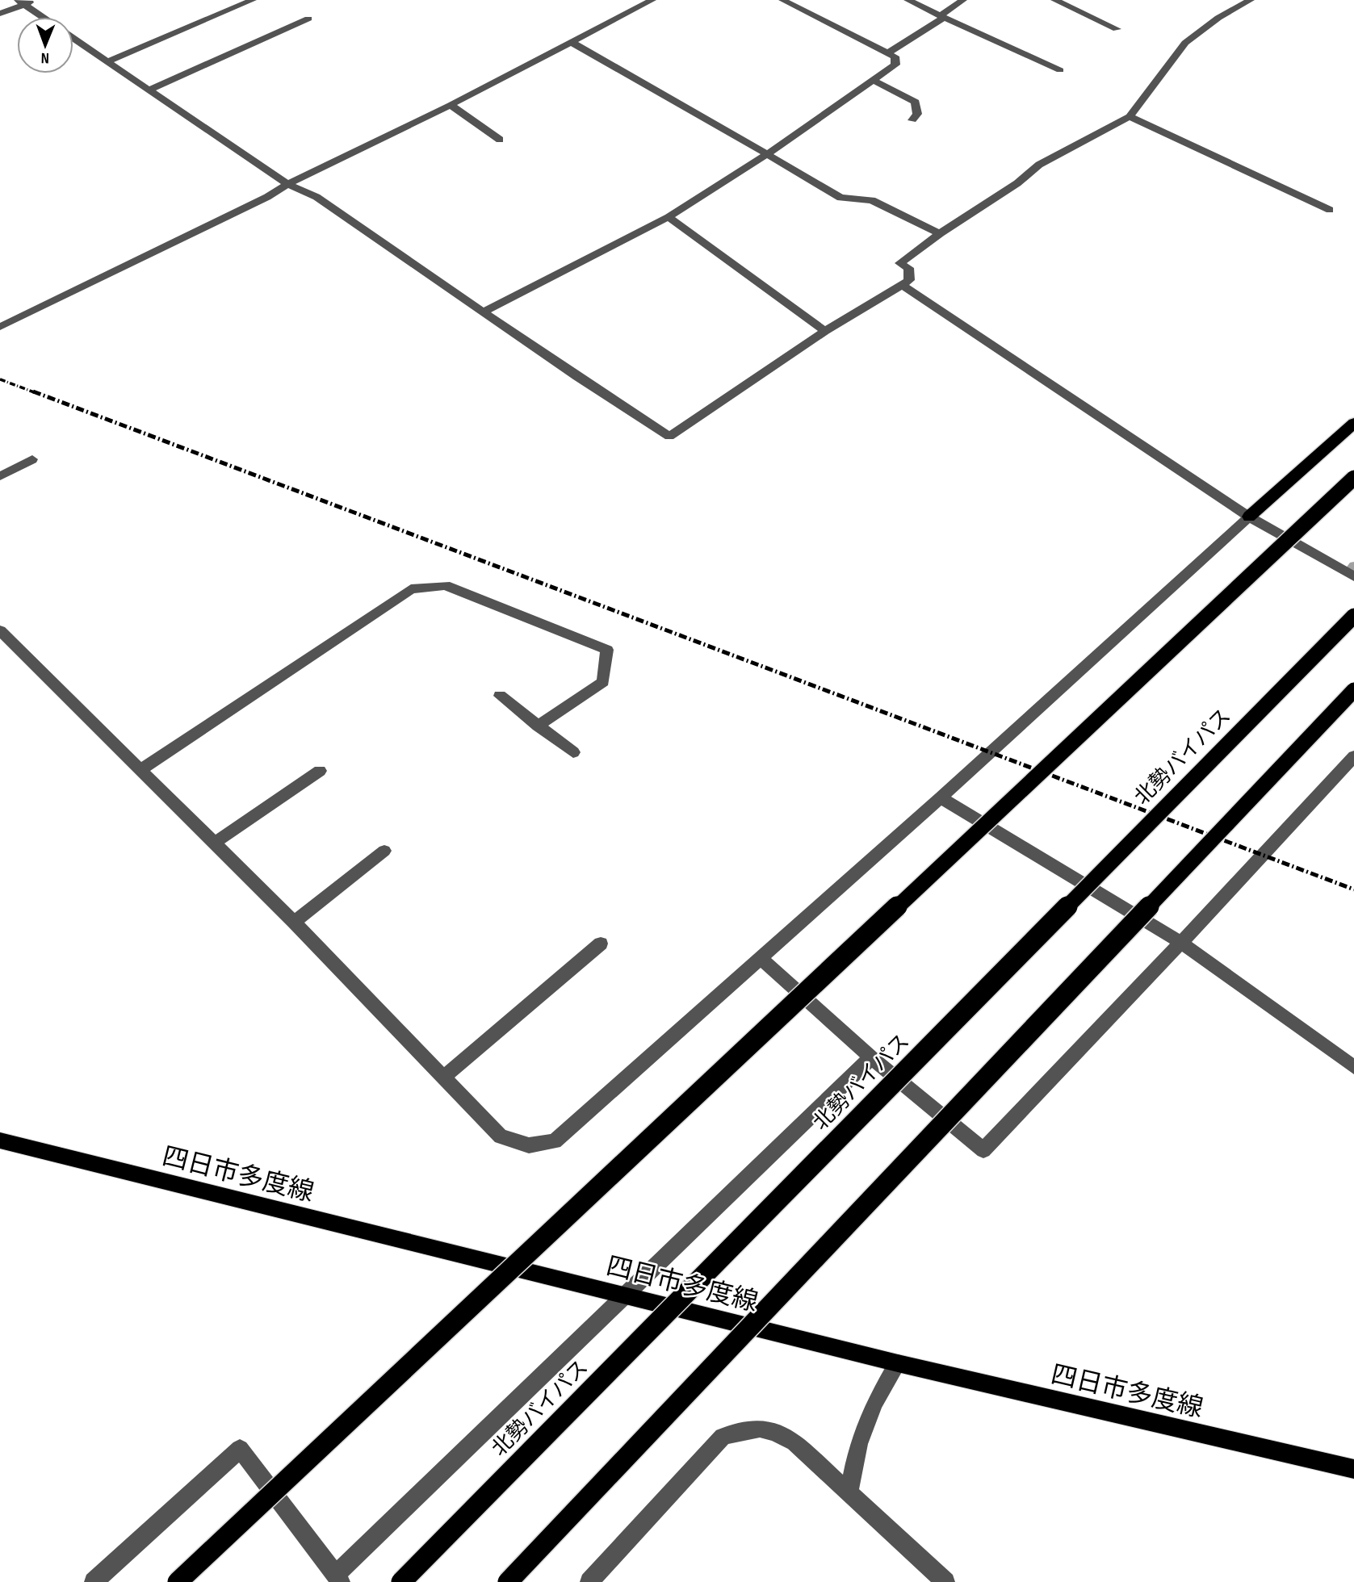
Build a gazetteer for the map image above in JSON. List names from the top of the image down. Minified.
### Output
{"streets":{"highway":["北勢バイパス"],"main road":["四日市多度線"]},"north":"bottom"}
